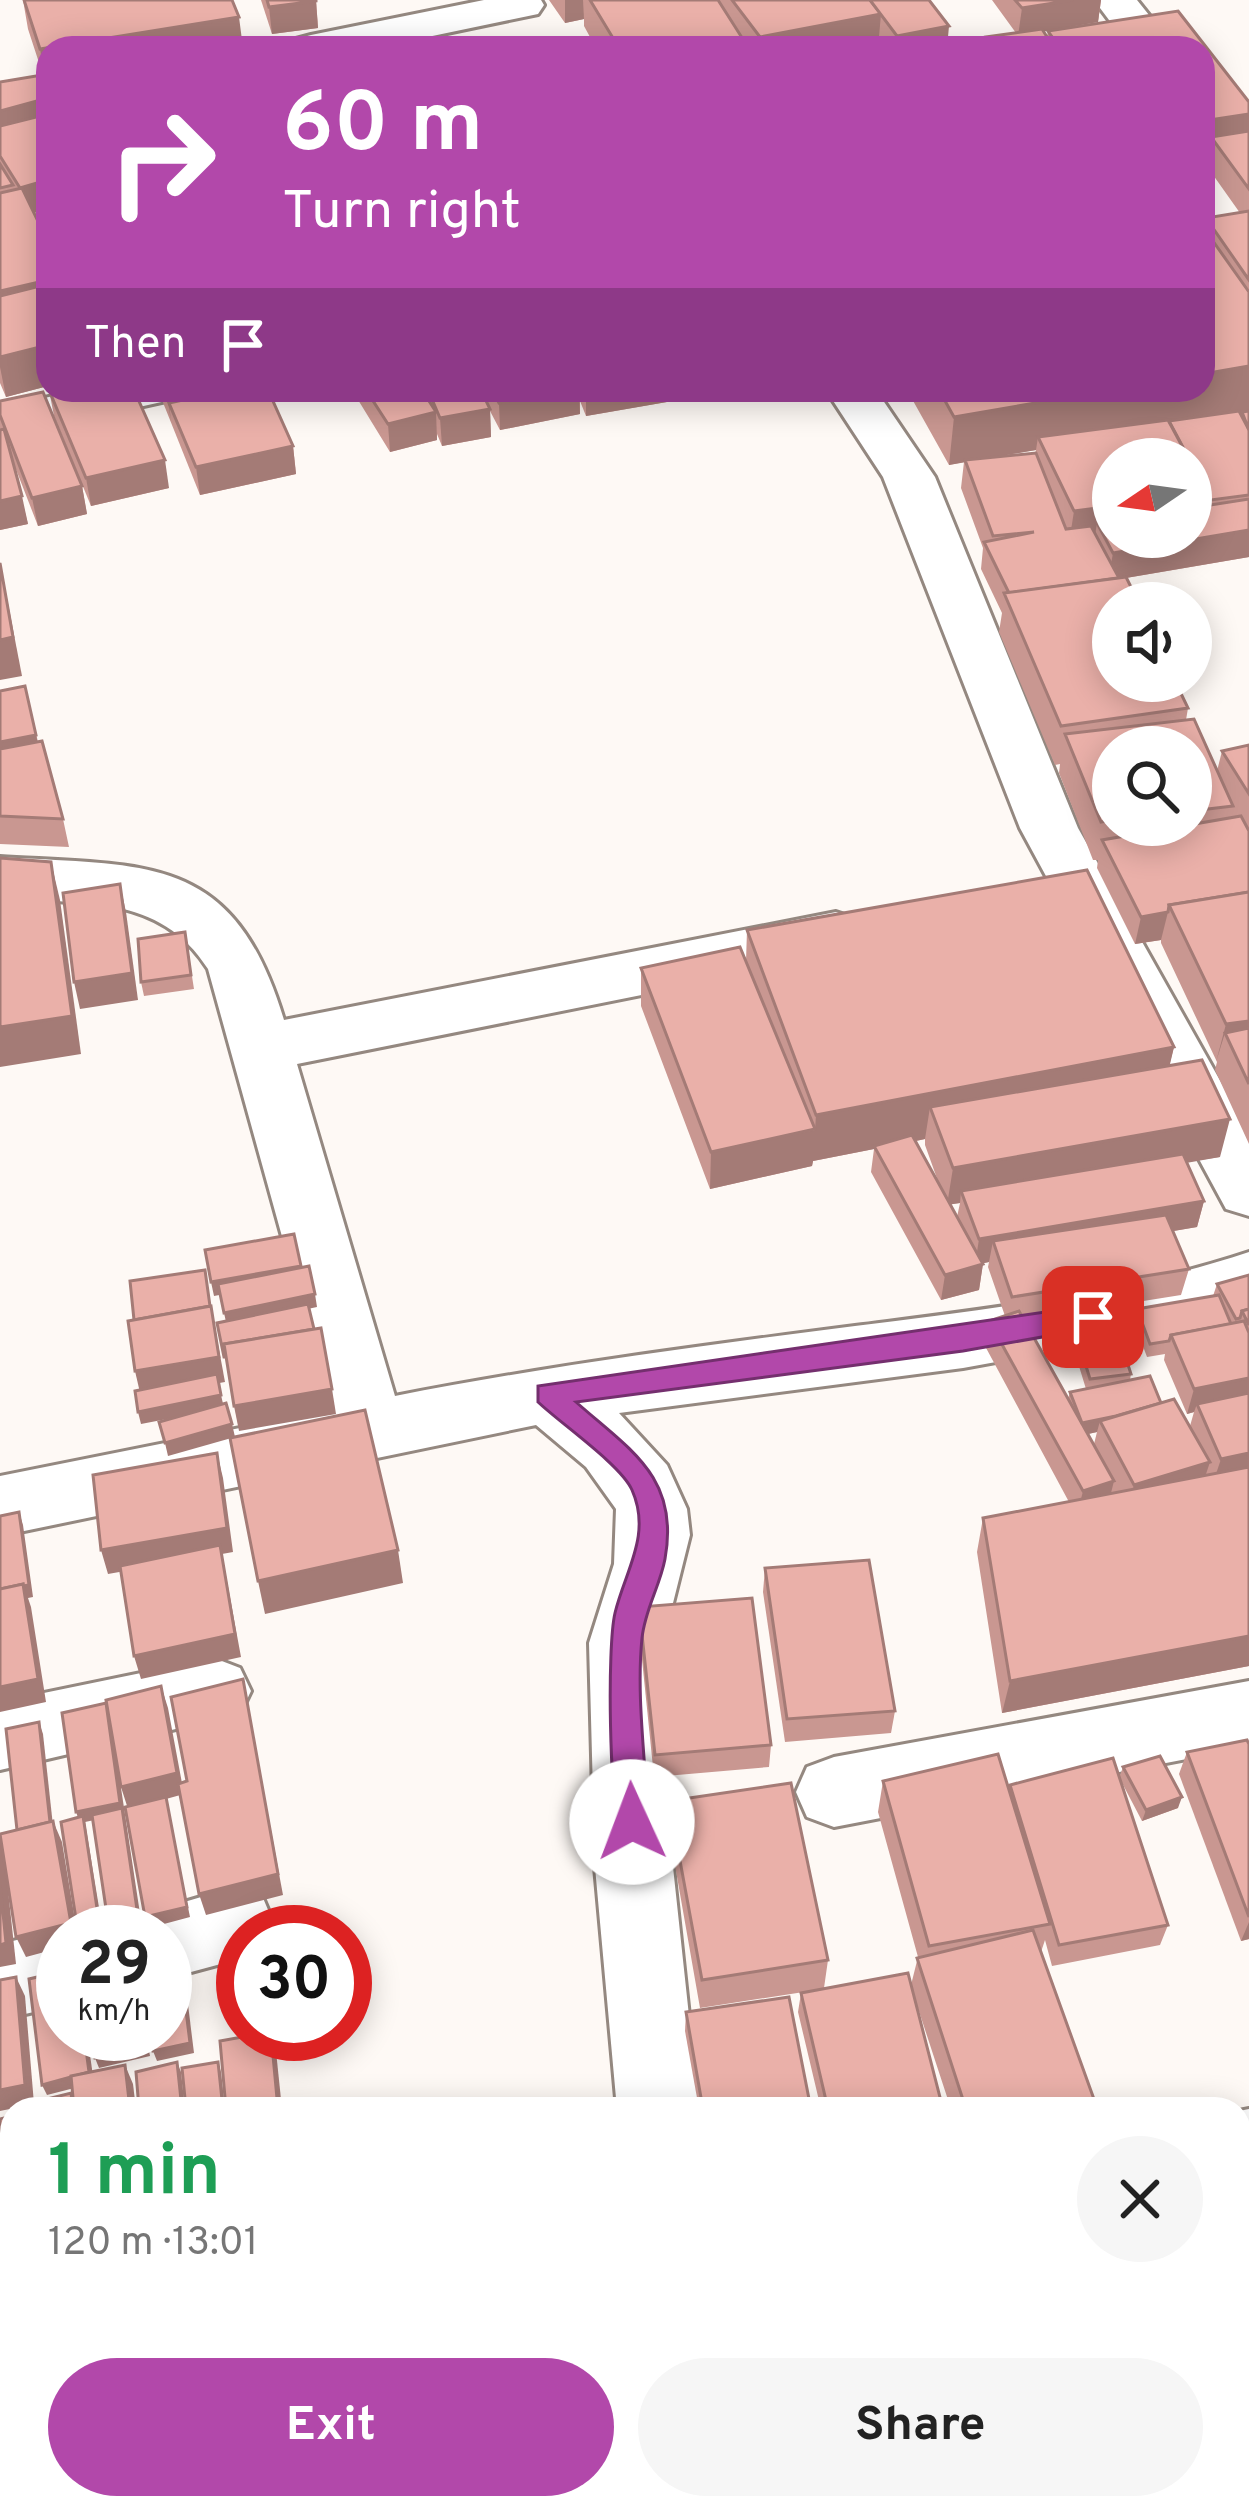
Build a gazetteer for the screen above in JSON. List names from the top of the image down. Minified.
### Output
{"north":"left","page":{"turn":["60 m","Turn right"],"then":"Then","speed":"29 km/h","limit":"30","heading":["1 min","120 m · 13:01"],"buttons":["Exit","Share"]}}
